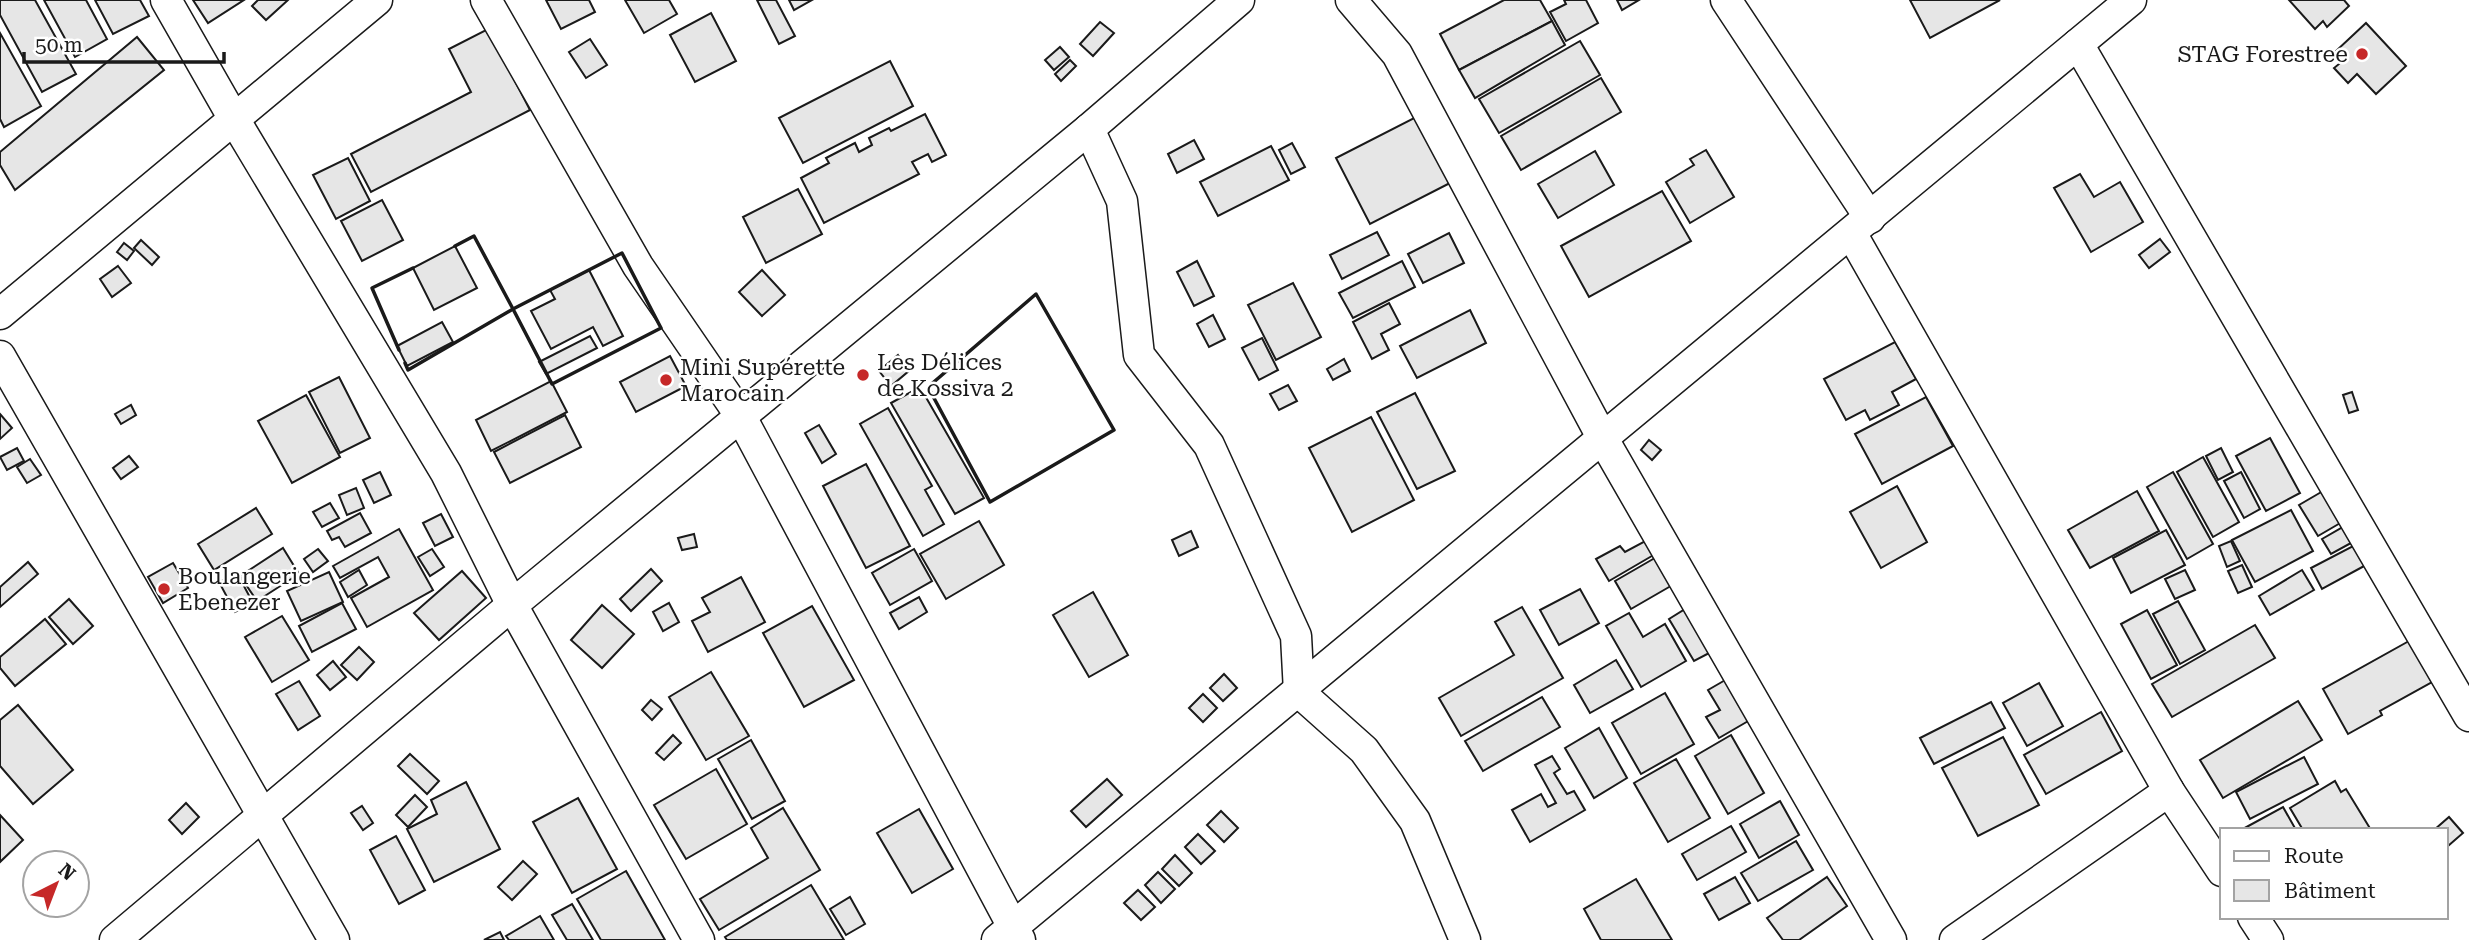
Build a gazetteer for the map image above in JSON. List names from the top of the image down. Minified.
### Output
{"places":["STAG Forestree","Les Délices de Kossiva 2","Mini Supérette Marocain","Boulangerie Ebenezer"],"legend":["Route","Bâtiment"],"scale_bar":"50 m","north":"top right"}
